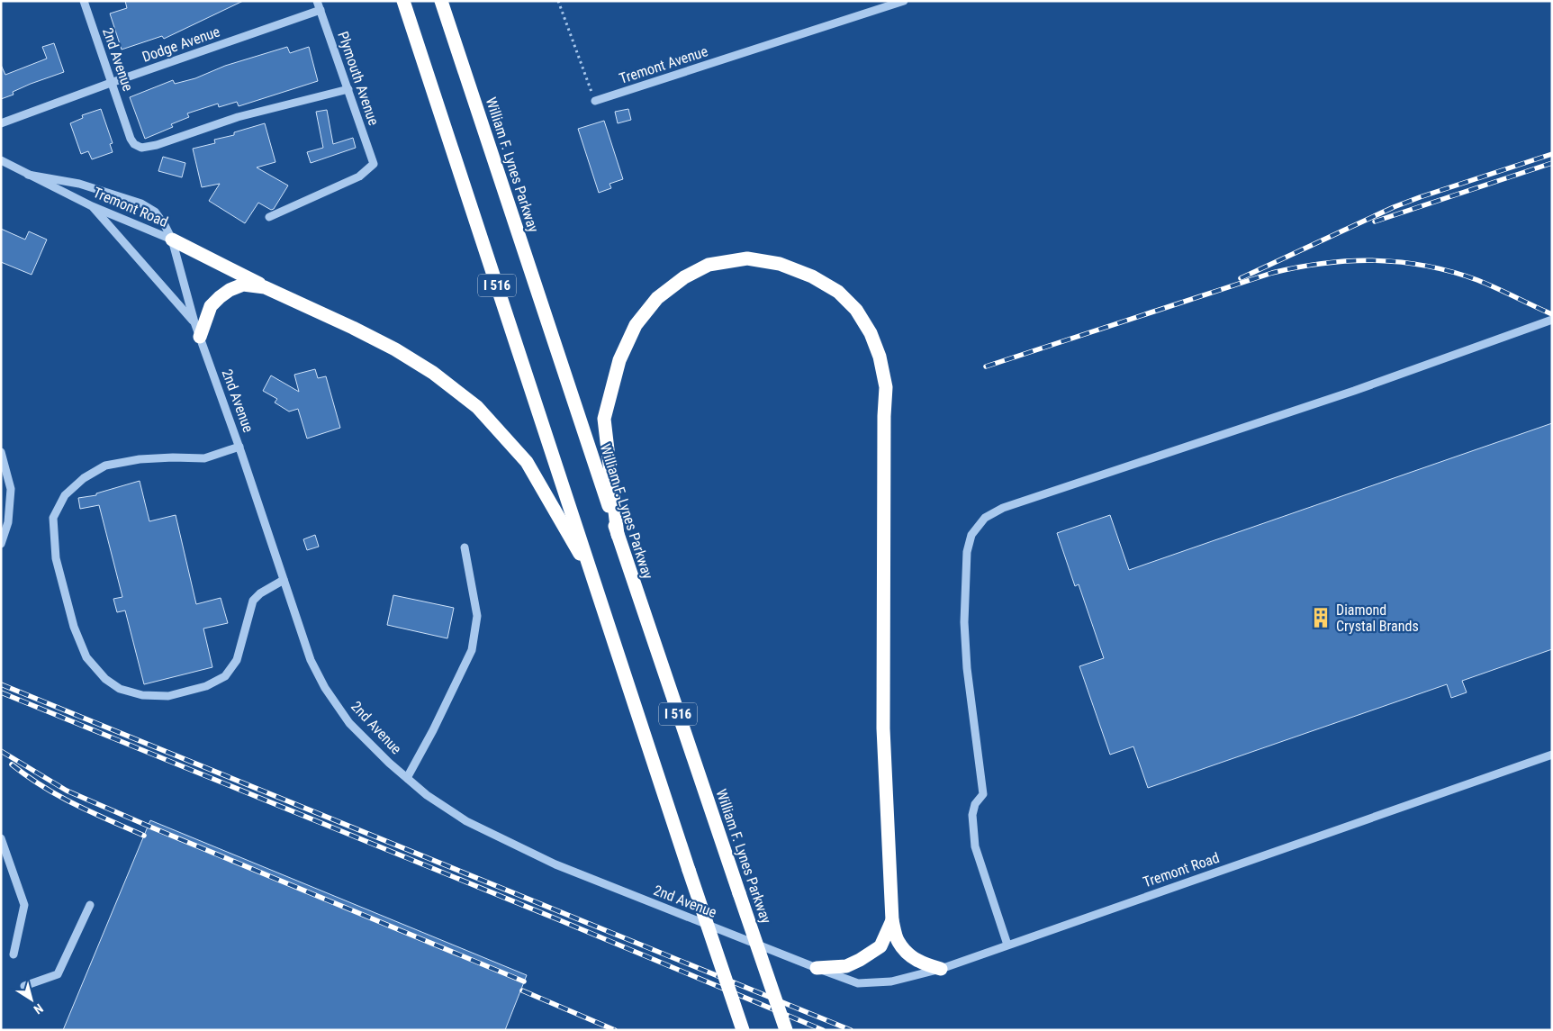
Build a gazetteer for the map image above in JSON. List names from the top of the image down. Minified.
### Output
{"streets":{"highway":["William F. Lynes Parkway","I 516"],"street":["Dodge Avenue","2nd Avenue","Tremont Avenue","Plymouth Avenue","Tremont Road"]},"crossings":[["Dodge Avenue","2nd Avenue"],["Dodge Avenue","Plymouth Avenue"],["2nd Avenue","Plymouth Avenue"],["2nd Avenue","Tremont Road"]],"places":{"building":["Diamond Crystal Brands"]},"north":"bottom right"}
